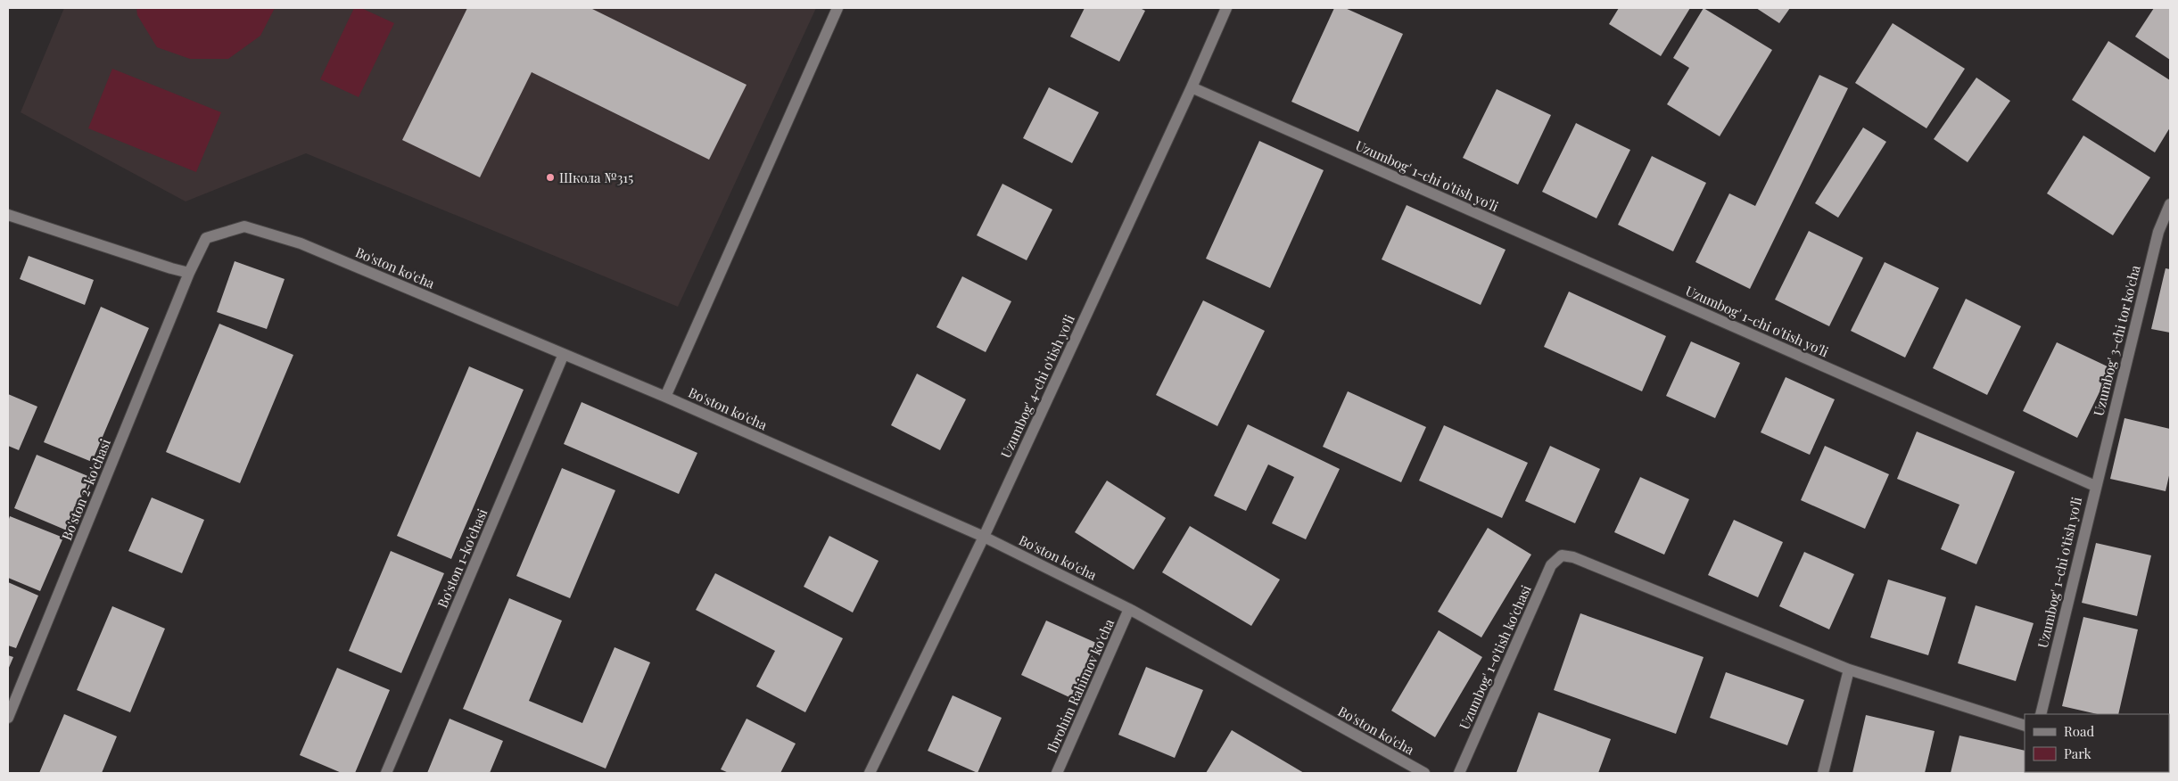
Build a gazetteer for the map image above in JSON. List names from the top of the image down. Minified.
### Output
{"streets":{"street":["Uzumbog' 1-chi o'tish yo'li","Bo'ston ko'cha","Uzumbog' 3-chi tor ko'cha","Uzumbog' 4-chi o'tish yo'li","Bo'ston 2-ko'chasi","Bo'ston 1-ko'chasi","Uzumbog' 1-o'tish ko'chasi","Ibrohim Rahimov ko'cha"]},"crossings":[["Uzumbog' 1-chi o'tish yo'li","Uzumbog' 3-chi tor ko'cha"],["Uzumbog' 1-chi o'tish yo'li","Uzumbog' 4-chi o'tish yo'li"],["Bo'ston ko'cha","Uzumbog' 4-chi o'tish yo'li"],["Bo'ston ko'cha","Bo'ston 2-ko'chasi"],["Bo'ston ko'cha","Bo'ston 1-ko'chasi"],["Bo'ston ko'cha","Ibrohim Rahimov ko'cha"]],"places":["Школа №315"],"legend":["Road","Park"]}
